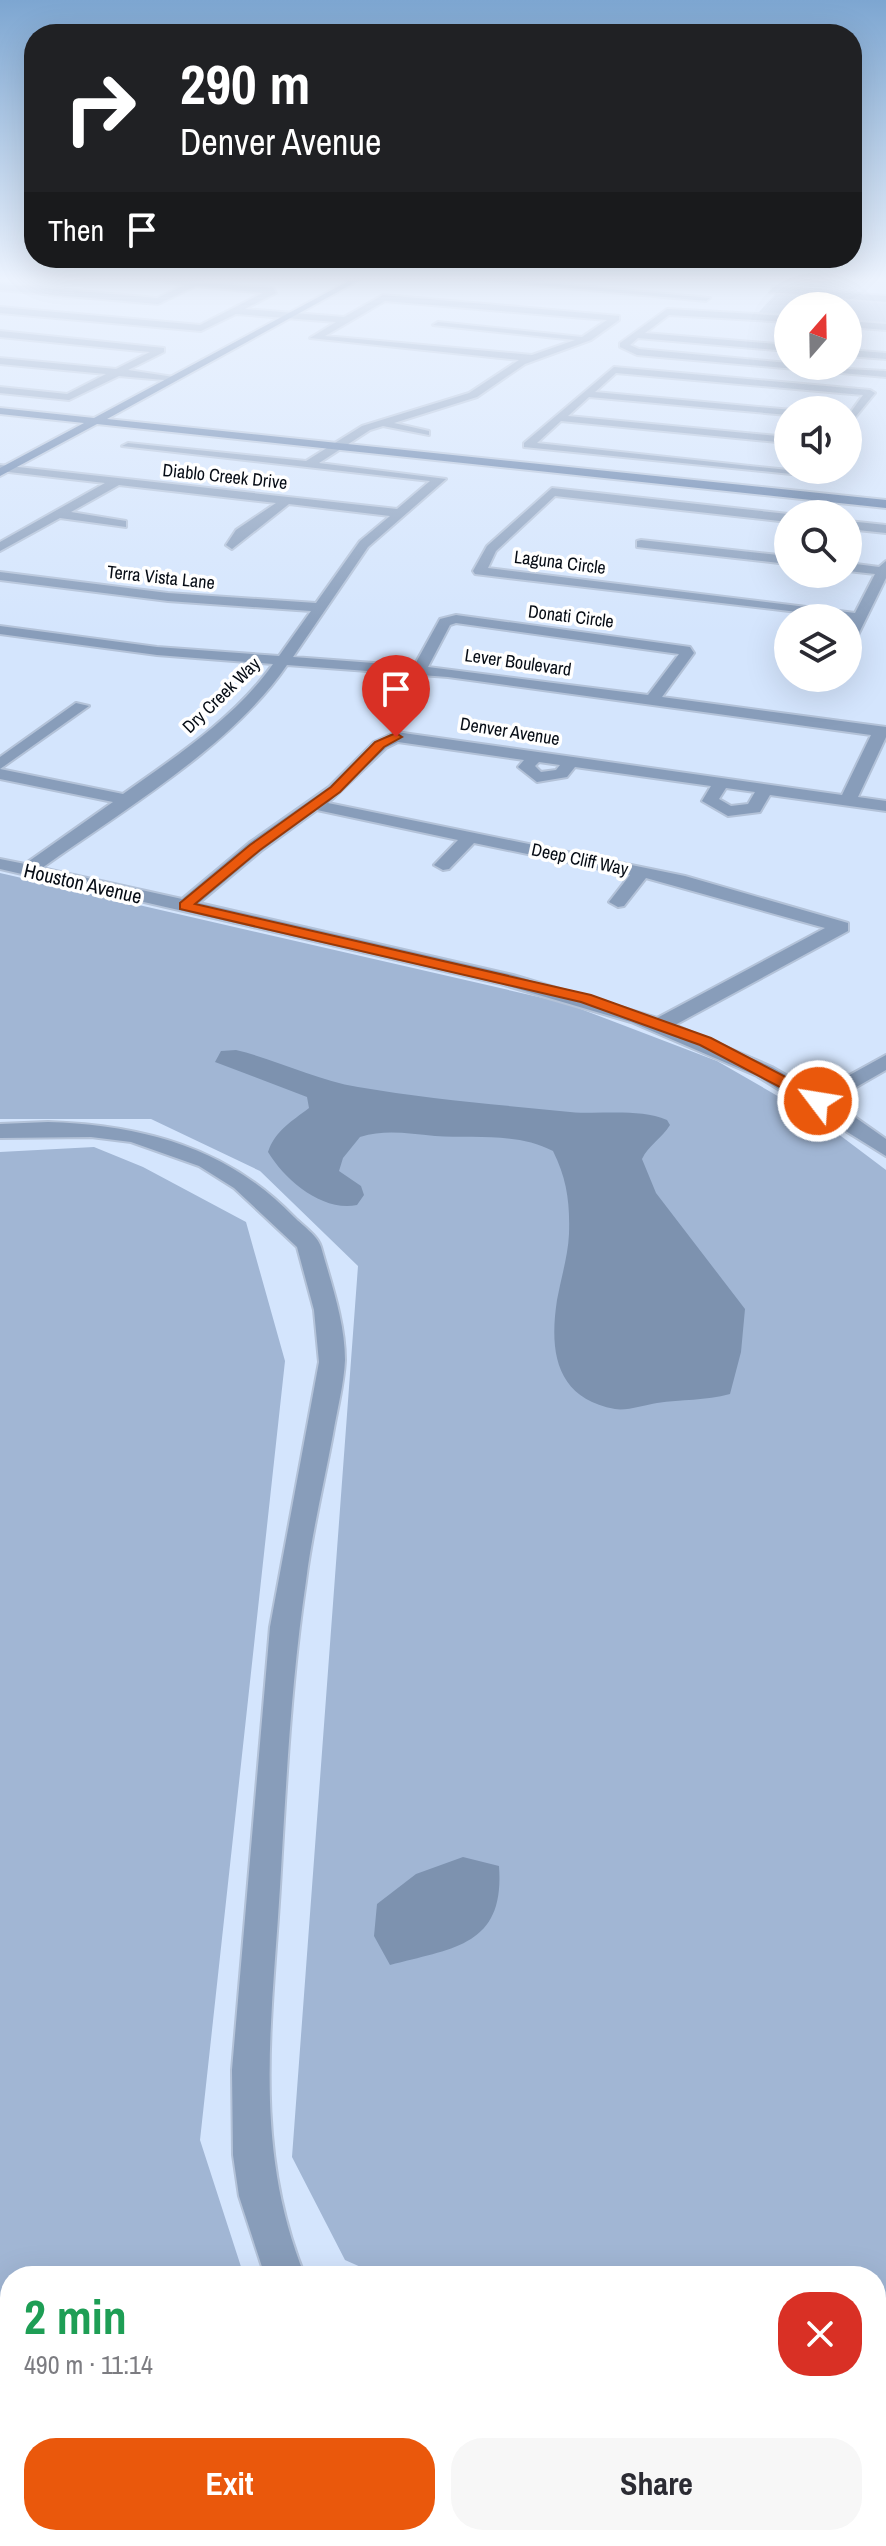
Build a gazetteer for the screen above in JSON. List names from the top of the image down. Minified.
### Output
{"streets":{"street":["Diablo Creek Drive","Laguna Circle","Terra Vista Lane","Donati Circle","Lever Boulevard","Dry Creek Way","Denver Avenue","Deep Cliff Way","Houston Avenue"]},"crossings":[["Diablo Creek Drive","Dry Creek Way"],["Terra Vista Lane","Dry Creek Way"],["Donati Circle","Lever Boulevard"],["Lever Boulevard","Dry Creek Way"],["Dry Creek Way","Houston Avenue"],["Denver Avenue","Deep Cliff Way"],["Denver Avenue","Houston Avenue"],["Deep Cliff Way","Houston Avenue"]],"north":"top","page":{"turn":["290 m","Denver Avenue"],"then":"Then","heading":["2 min","490 m · 11:14"],"buttons":["Exit","Share"]}}
